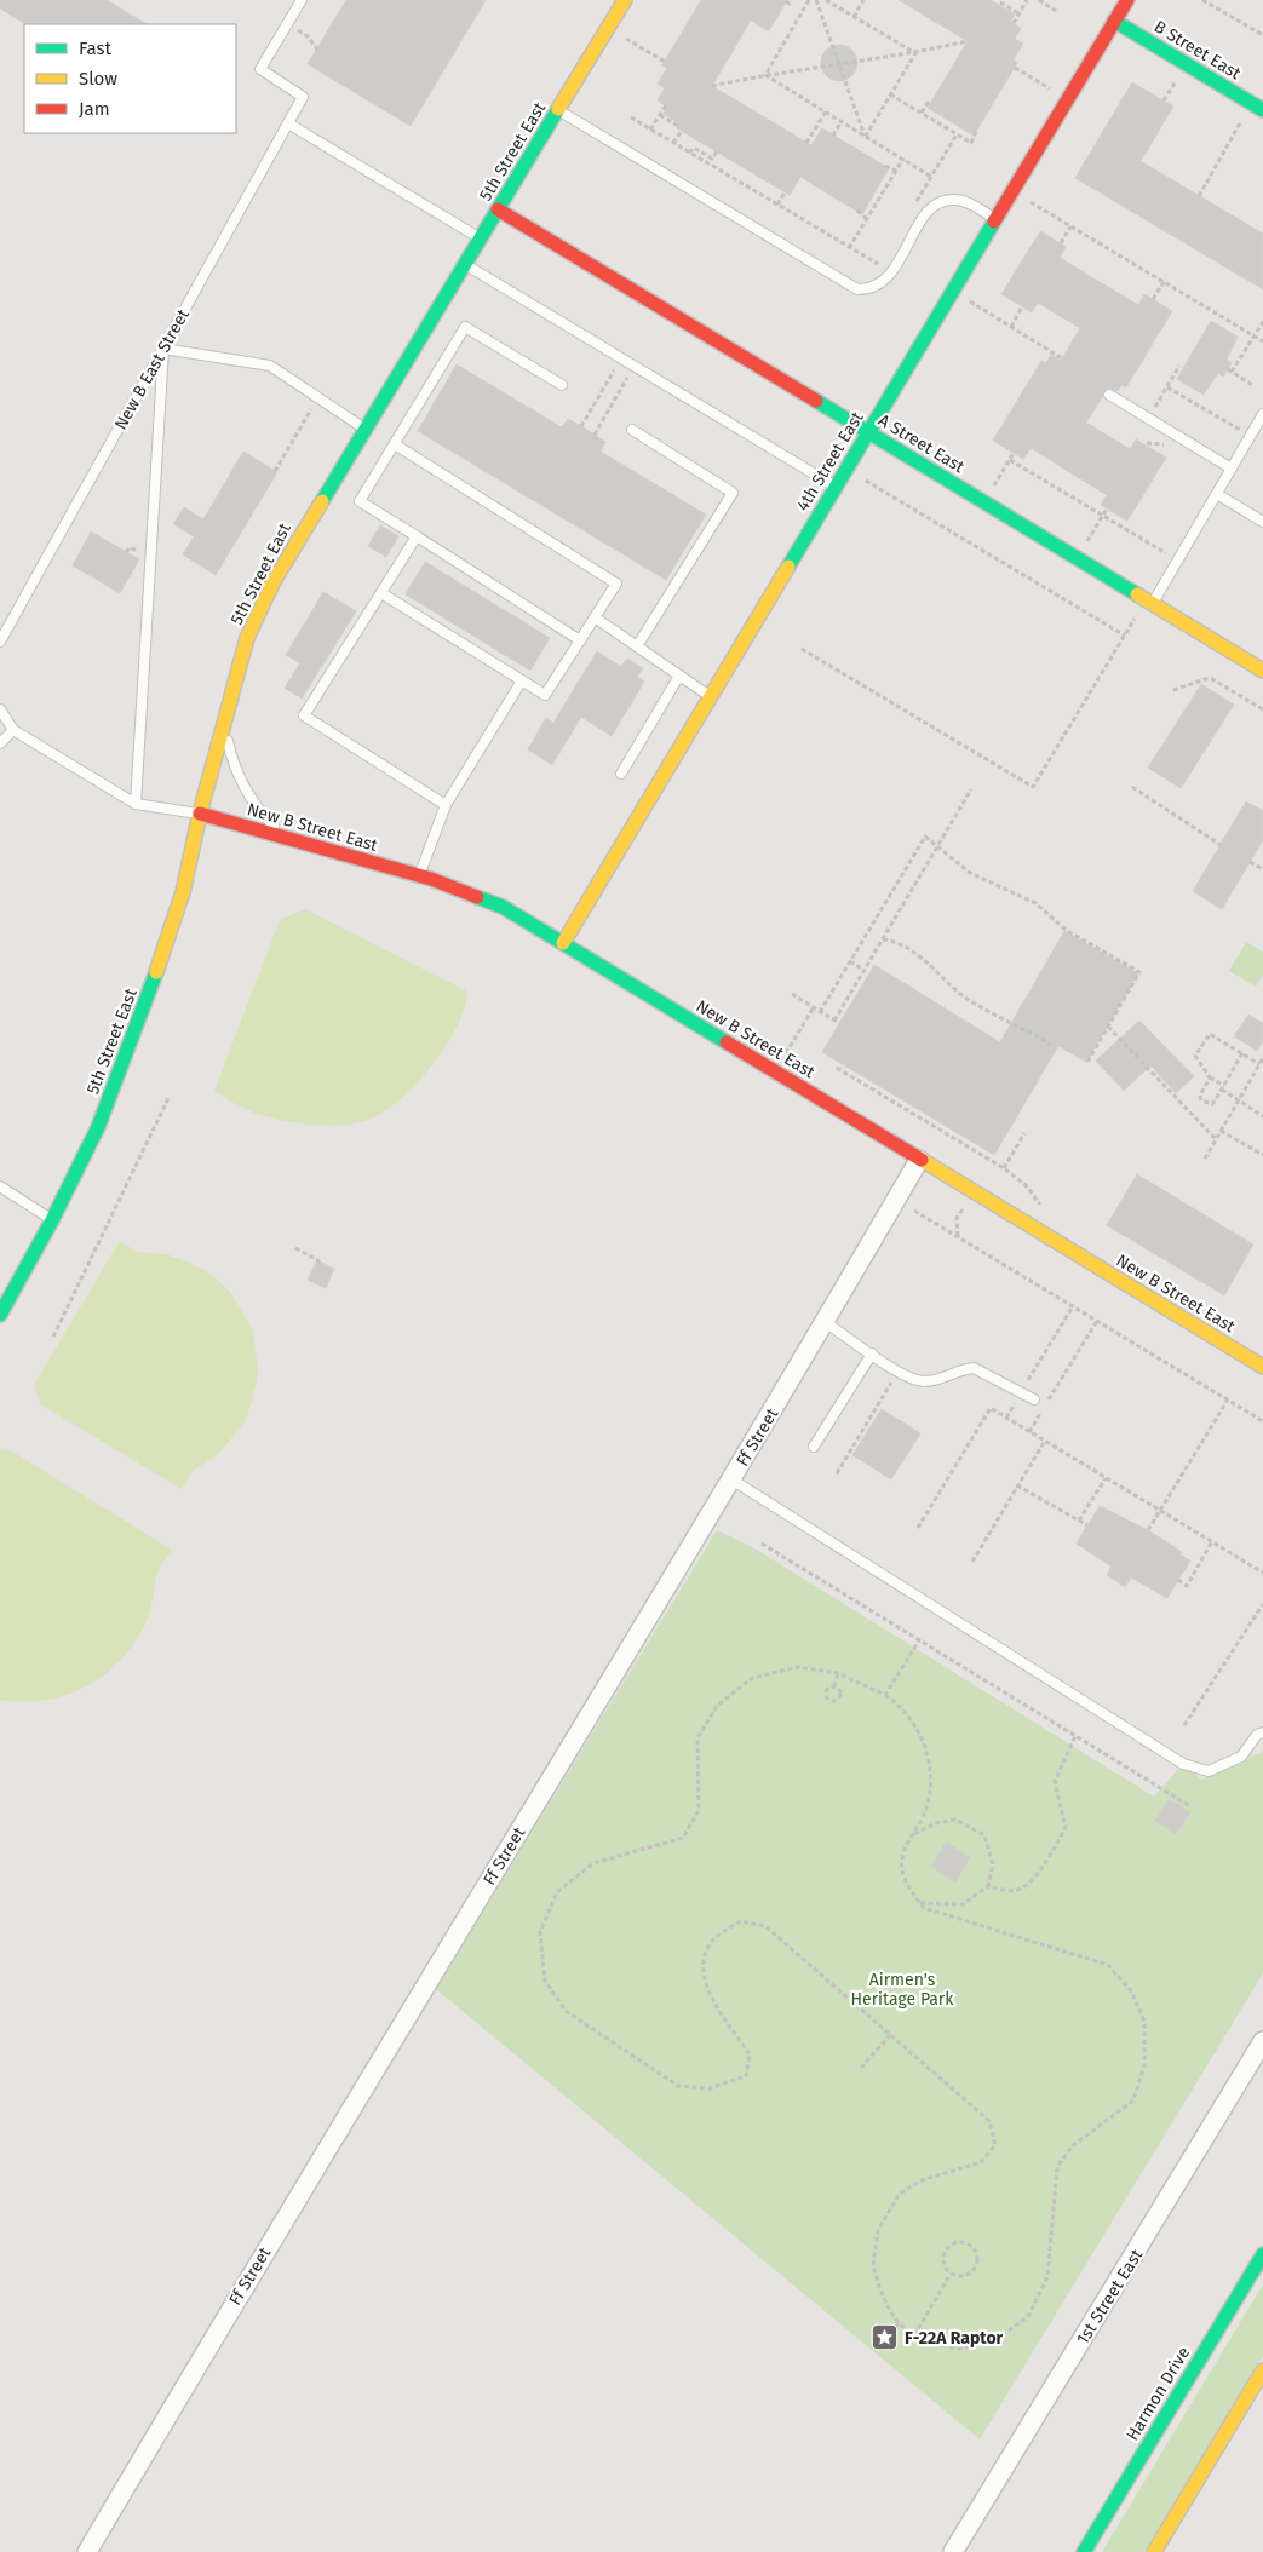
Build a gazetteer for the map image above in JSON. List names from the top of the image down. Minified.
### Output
{"streets":{"street":["B Street East","5th Street East","A Street East","4th Street East","New B Street East","Ff Street","1st Street East","Harmon Drive"],"lane":["New B East Street"]},"crossings":[["B Street East","4th Street East"],["5th Street East","A Street East"],["5th Street East","New B Street East"],["A Street East","4th Street East"],["4th Street East","New B Street East"],["New B Street East","Ff Street"]],"parks":["Airmen's Heritage Park"],"places":{"place":["F-22A Raptor"]},"legend":["Fast","Slow","Jam"]}
